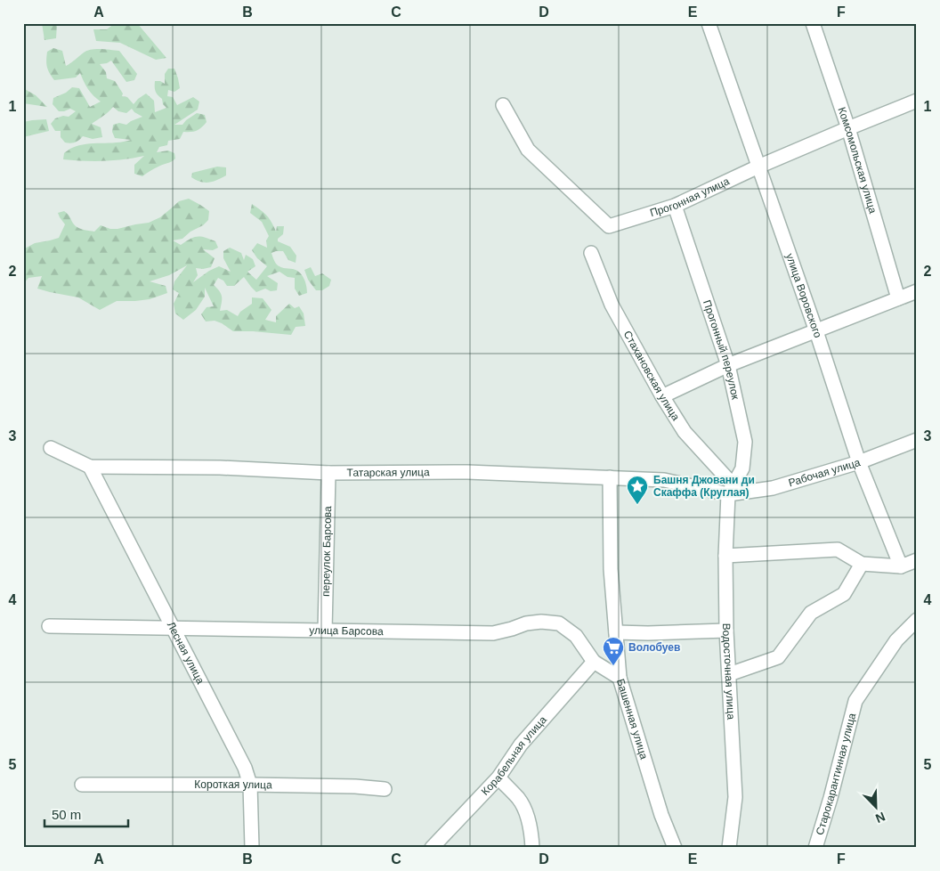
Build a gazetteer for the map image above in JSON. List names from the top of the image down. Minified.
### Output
{"streets":{"street":["Комсомольская улица","Прогонная улица","улица Воровского","Прогонный переулок","Стахановская улица","Татарская улица","Рабочая улица","переулок Барсова","улица Барсова","Лесная улица","Водосточная улица","Башенная улица","Корабельная улица","Старокарантинная улица","Короткая улица"]},"crossings":[["Комсомольская улица","Прогонная улица"],["Прогонная улица","улица Воровского"],["Прогонная улица","Прогонный переулок"],["улица Воровского","Рабочая улица"],["Прогонный переулок","Стахановская улица"],["Прогонный переулок","Татарская улица"],["Прогонный переулок","Рабочая улица"],["Прогонный переулок","Водосточная улица"],["Стахановская улица","Татарская улица"],["Стахановская улица","Рабочая улица"],["Стахановская улица","Водосточная улица"],["Татарская улица","Рабочая улица"],["Татарская улица","переулок Барсова"],["Татарская улица","Лесная улица"],["Татарская улица","Водосточная улица"],["Татарская улица","Башенная улица"],["Рабочая улица","Водосточная улица"],["переулок Барсова","улица Барсова"],["улица Барсова","Лесная улица"],["улица Барсова","Башенная улица"],["улица Барсова","Корабельная улица"],["Лесная улица","Короткая улица"]],"places":{"place":["Башня Джовани ди Скаффа (Круглая)"],"supermarket":["Волобуев"]},"scale_bar":"50 m","north":"bottom right","grid":{"columns":["A","B","C","D","E","F"],"rows":["1","2","3","4","5"]}}
